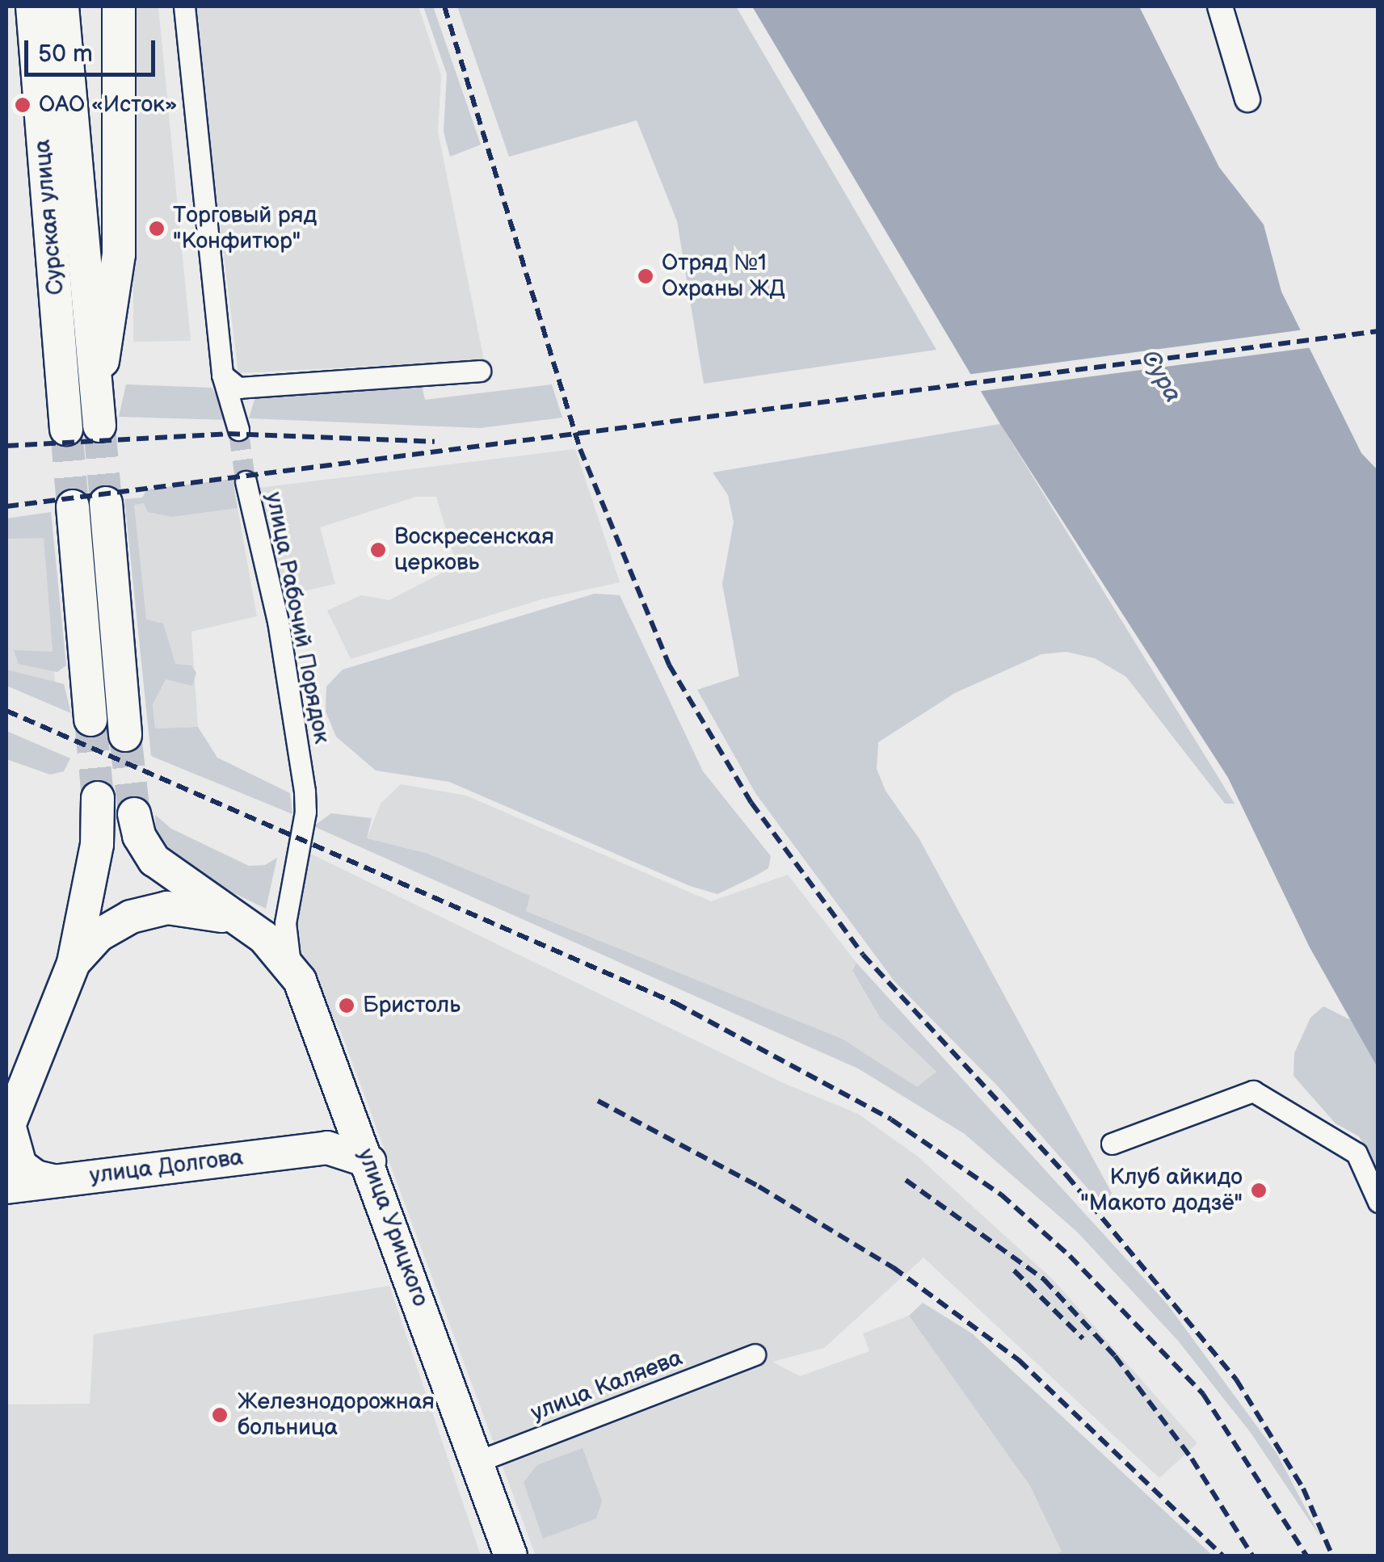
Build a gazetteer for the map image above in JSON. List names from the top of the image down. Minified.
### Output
{"streets":{"main road":["Сурская улица","улица Долгова","улица Урицкого"],"street":["улица Рабочий Порядок","улица Каляева"]},"crossings":[["улица Рабочий Порядок","улица Урицкого"],["улица Долгова","улица Урицкого"],["улица Урицкого","улица Каляева"]],"water":["Сура"],"places":["ОАО «Исток»","Торговый ряд \"Конфитюр\"","Отряд №1 Охраны ЖД","Воскресенская церковь","Бристоль","Клуб айкидо \"Макото додзё\"","Железнодорожная больница"],"scale_bar":"50 m"}
